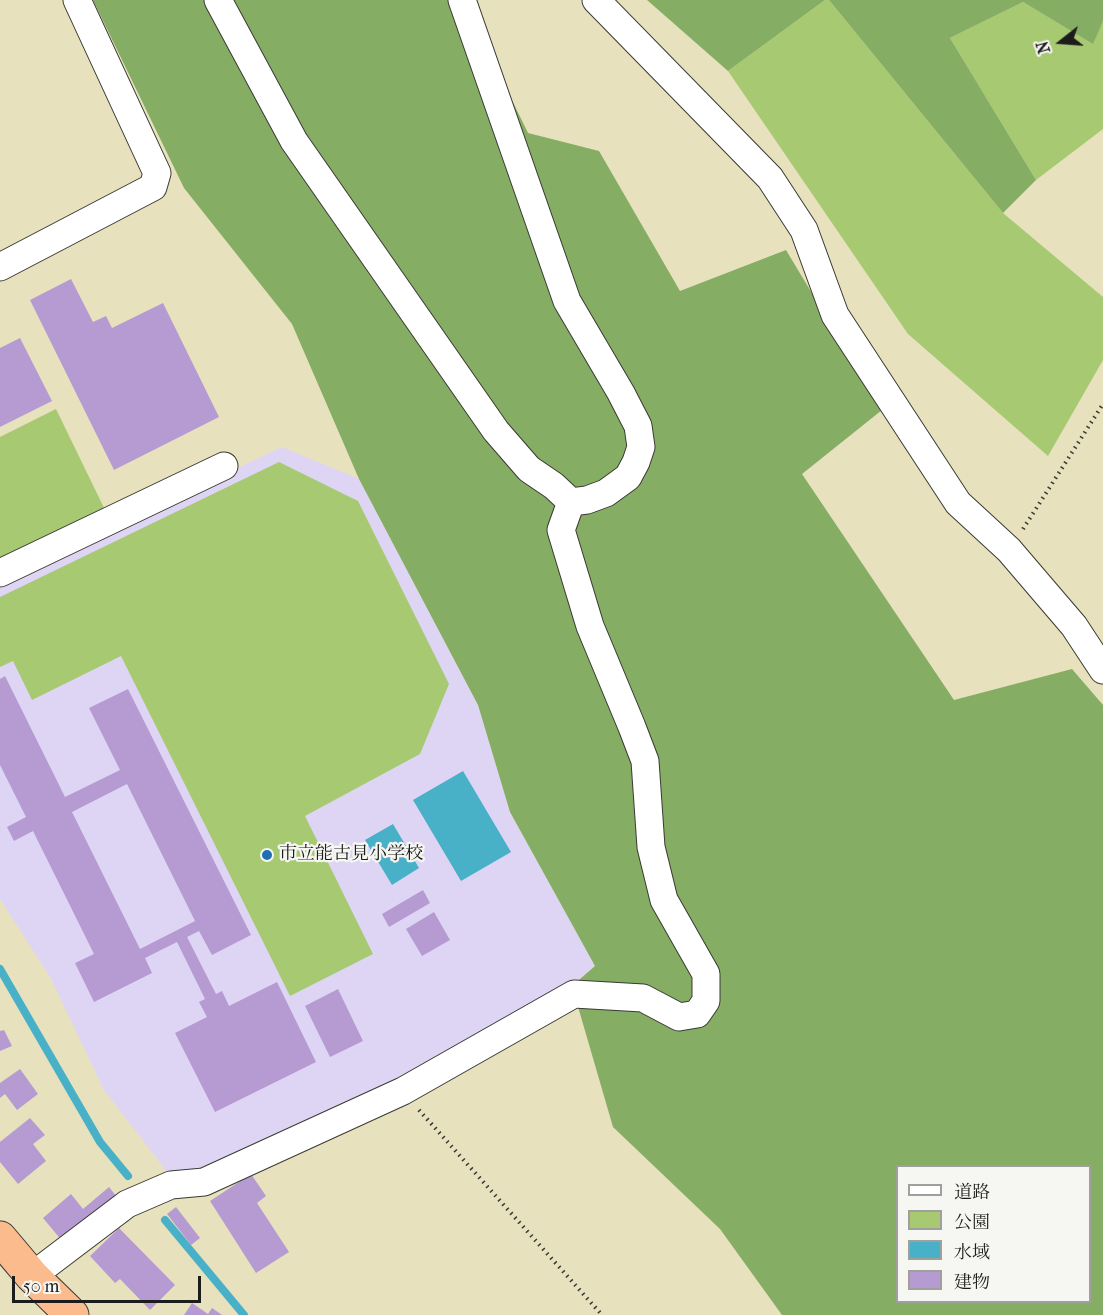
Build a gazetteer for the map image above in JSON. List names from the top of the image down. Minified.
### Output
{"places":["市立能古見小学校"],"legend":["道路","公園","水域","建物"],"scale_bar":"50 m","north":"left"}
